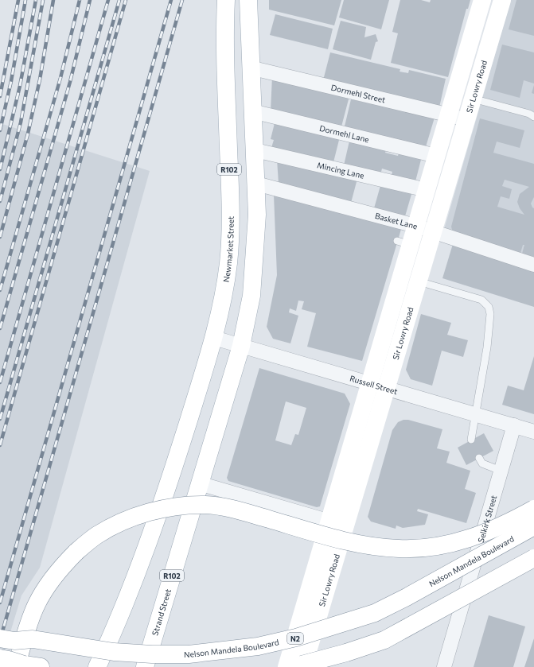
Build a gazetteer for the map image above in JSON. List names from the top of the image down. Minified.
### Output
{"streets":{"main road":["Sir Lowry Road","R102","Newmarket Street","Nelson Mandela Boulevard","Strand Street","N2"],"street":["Dormehl Street","Dormehl Lane","Mincing Lane","Basket Lane","Russell Street","Selkirk Street"]},"crossings":[["Sir Lowry Road","Dormehl Street"],["Sir Lowry Road","Dormehl Lane"],["Sir Lowry Road","Mincing Lane"],["Sir Lowry Road","Basket Lane"],["Sir Lowry Road","Russell Street"],["Dormehl Street","R102"],["Dormehl Lane","R102"],["R102","Mincing Lane"],["R102","Basket Lane"],["R102","Russell Street"],["R102","Strand Street"],["Newmarket Street","Russell Street"],["Russell Street","Selkirk Street"]]}
